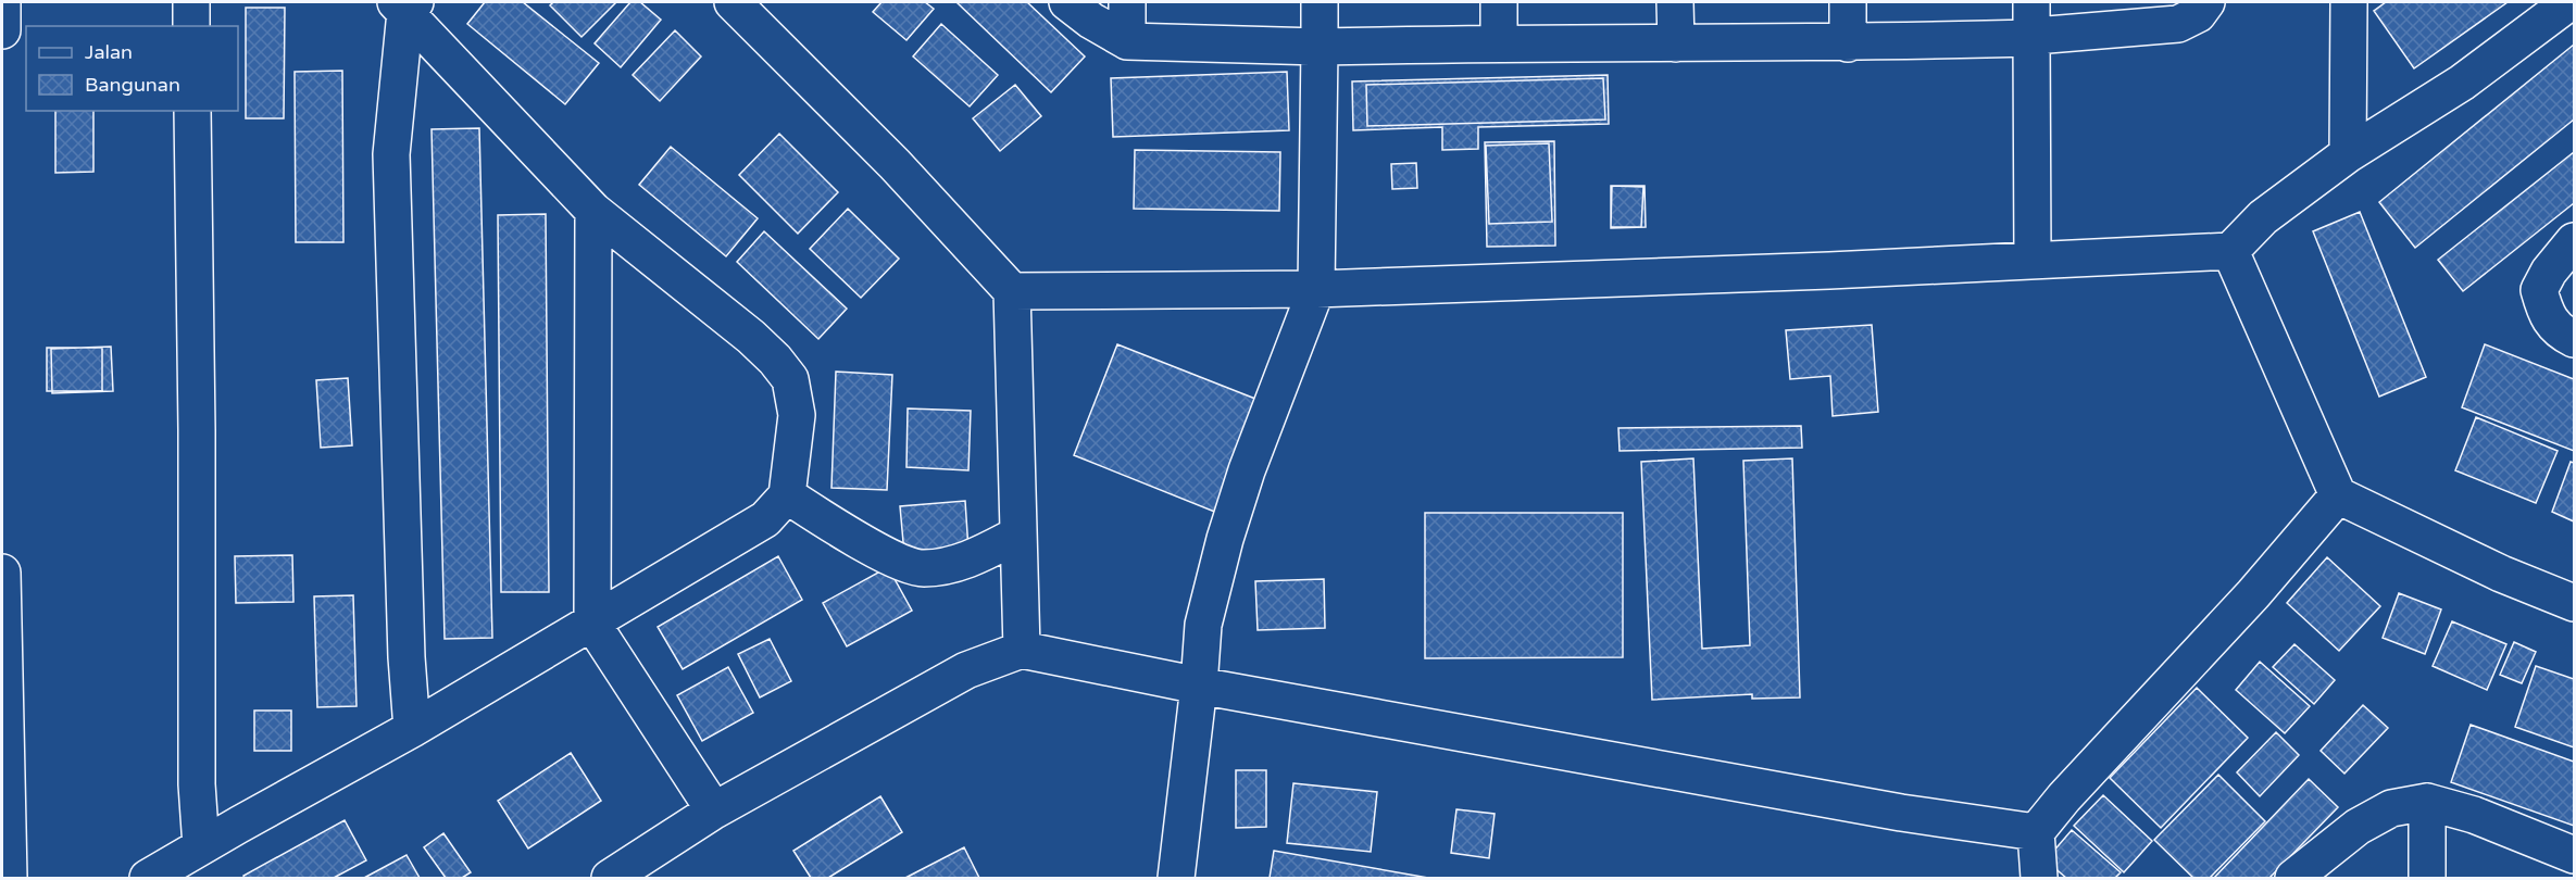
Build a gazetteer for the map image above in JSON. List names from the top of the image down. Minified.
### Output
{"legend":["Jalan","Bangunan"]}
